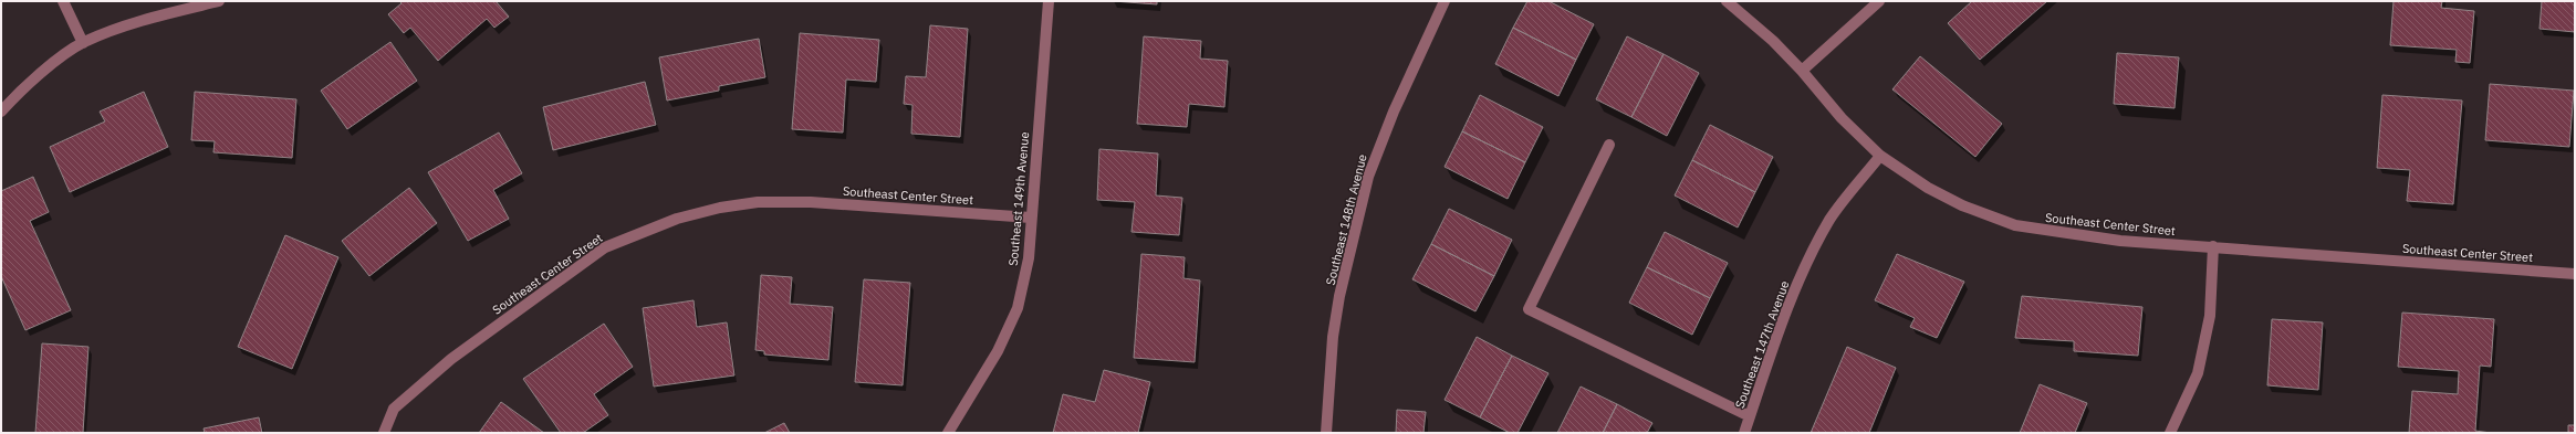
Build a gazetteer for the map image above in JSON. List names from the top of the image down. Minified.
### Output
{"streets":{"street":["Southeast Center Street","Southeast 149th Avenue","Southeast 148th Avenue","Southeast 147th Avenue"]},"crossings":[["Southeast Center Street","Southeast 149th Avenue"],["Southeast Center Street","Southeast 147th Avenue"]]}
